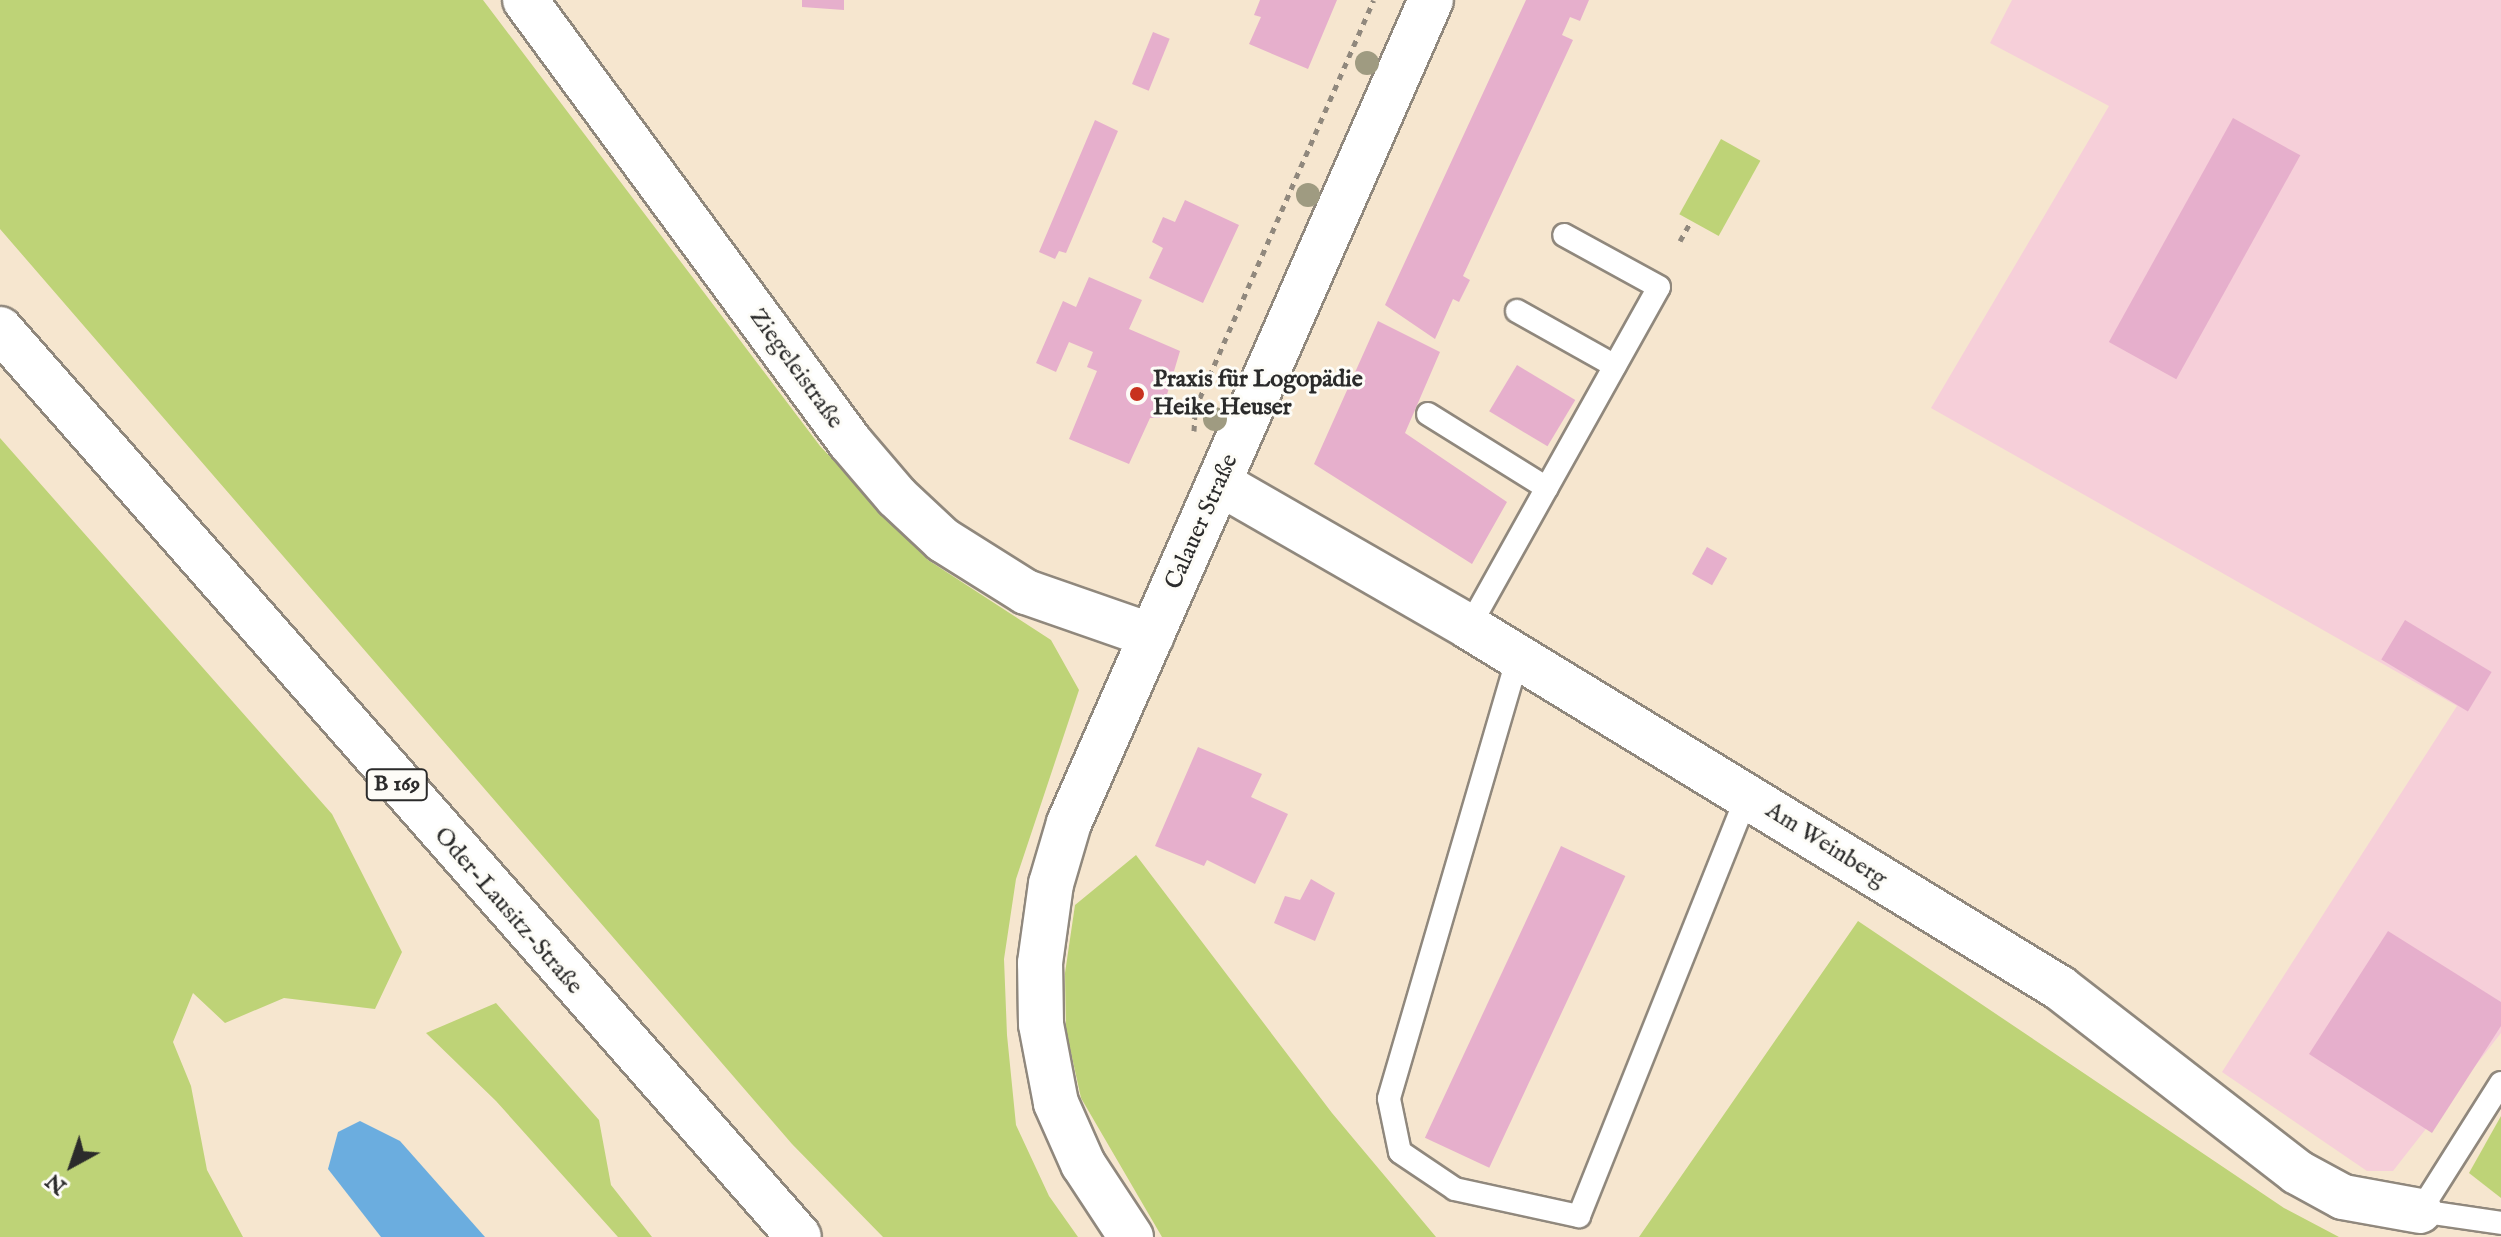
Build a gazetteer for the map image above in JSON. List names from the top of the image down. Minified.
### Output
{"streets":{"main road":["Ziegeleistraße","Calauer Straße","B 169","Am Weinberg","Oder-Lausitz-Straße"]},"crossings":[["Ziegeleistraße","Calauer Straße"],["Calauer Straße","Am Weinberg"]],"places":["Praxis für Logopädie Heike Heuser"],"north":"bottom left"}
